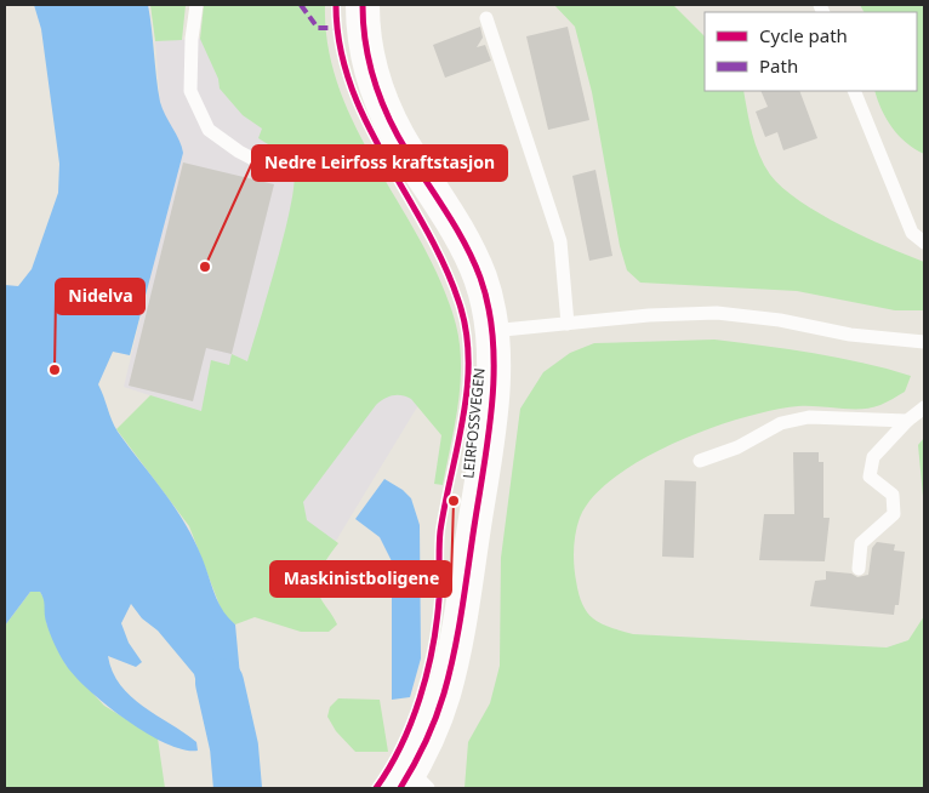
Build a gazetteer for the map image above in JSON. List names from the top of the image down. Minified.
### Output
{"streets":{"street":["LEIRFOSSVEGEN"]},"places":["Nedre Leirfoss kraftstasjon","Nidelva","Maskinistboligene"],"legend":["Cycle path","Path"]}
